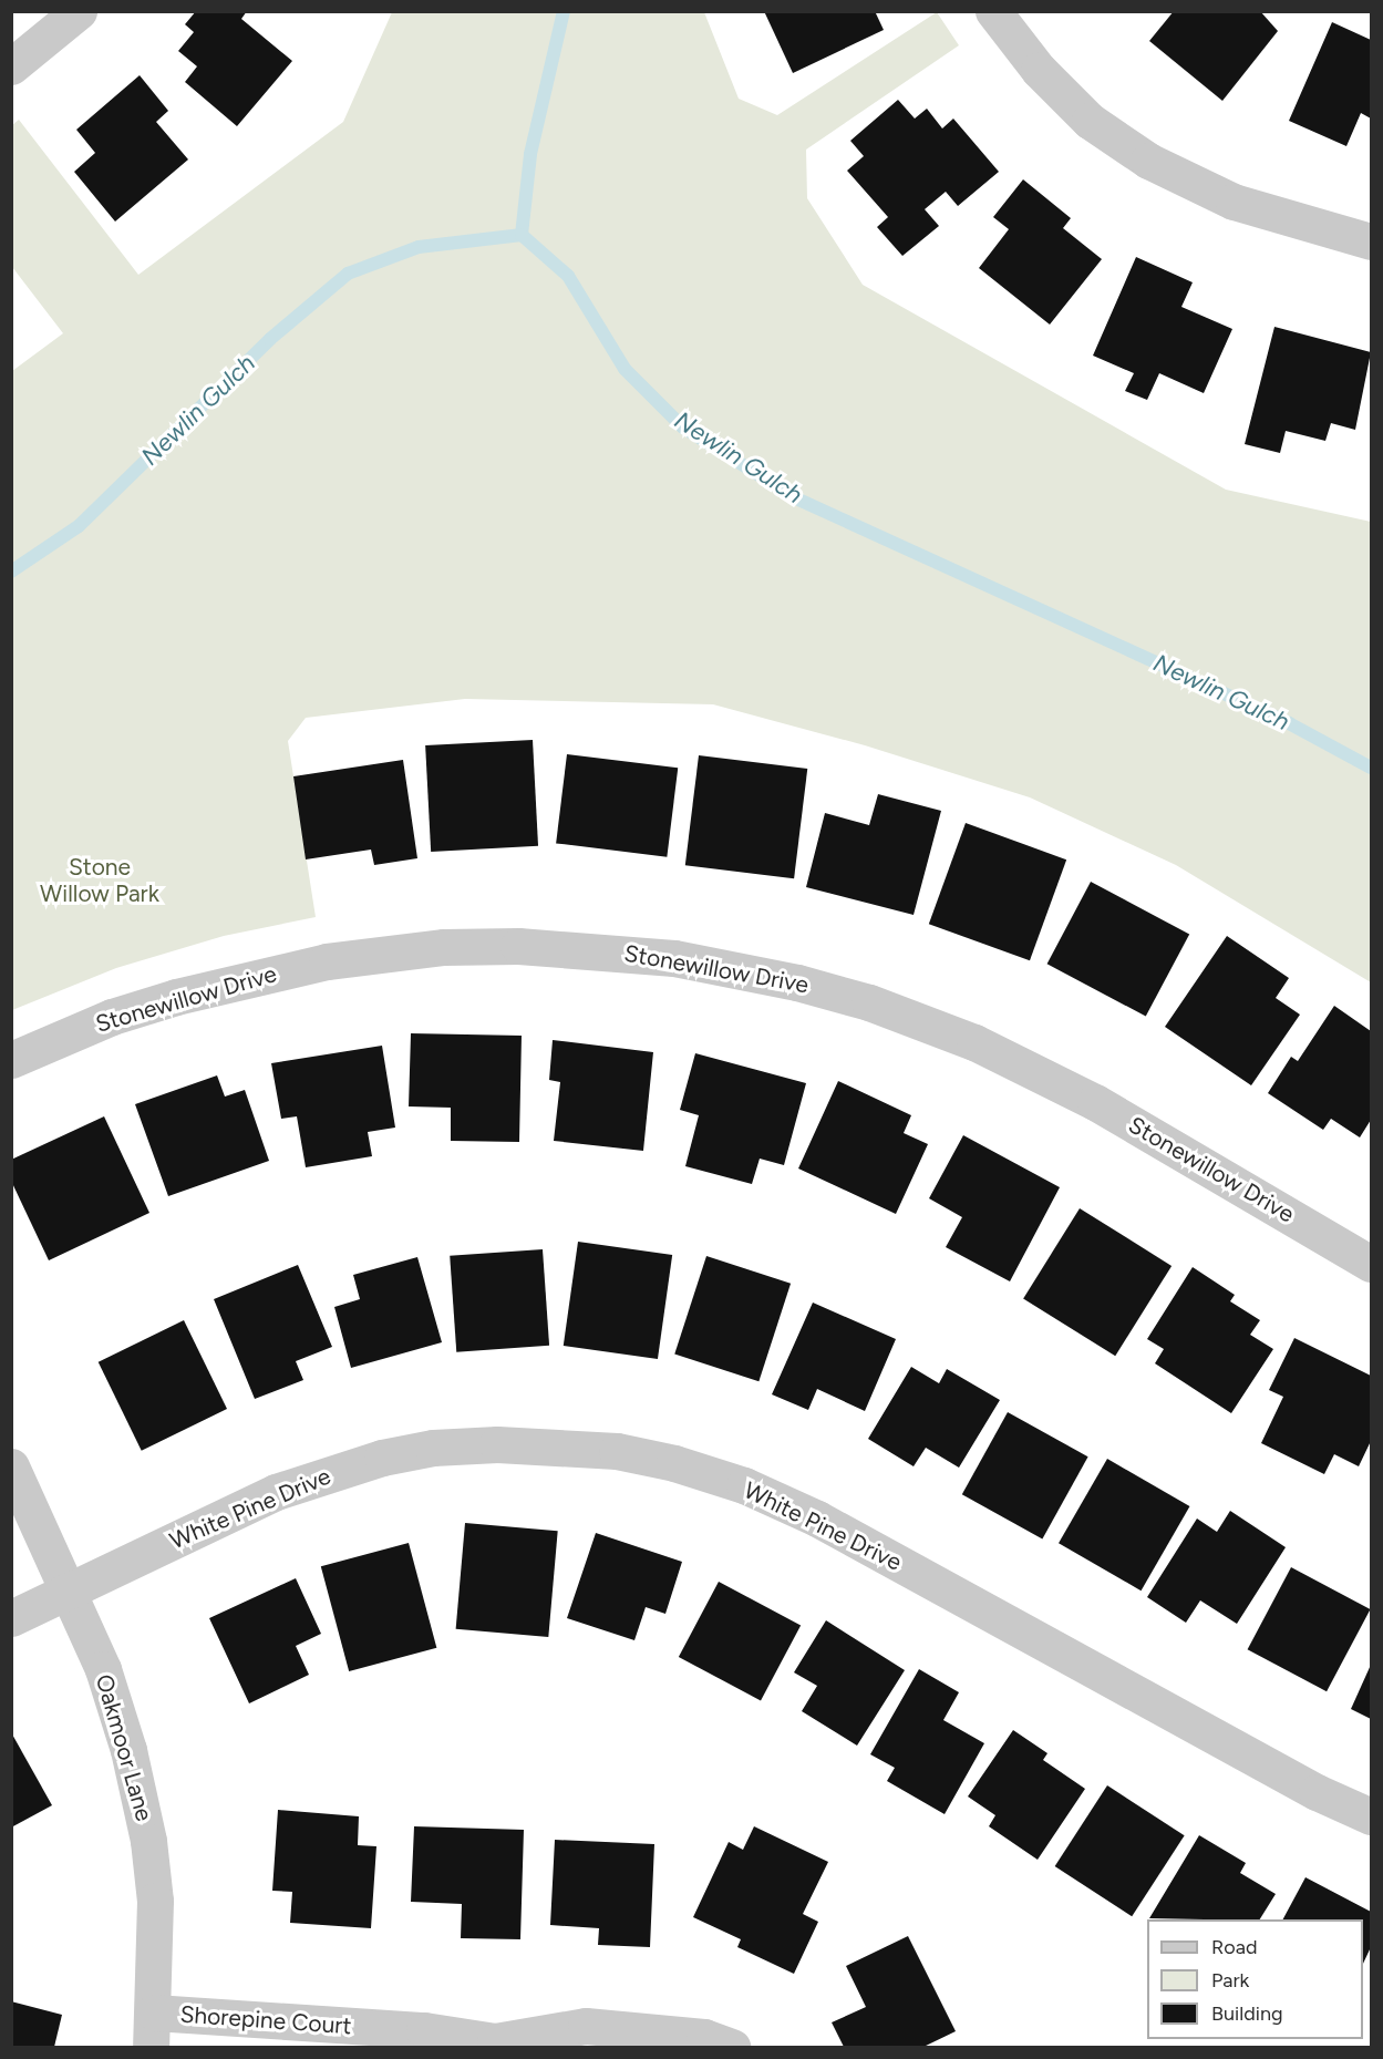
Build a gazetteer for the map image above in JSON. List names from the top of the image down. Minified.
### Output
{"streets":{"street":["Stonewillow Drive","White Pine Drive","Oakmoor Lane","Shorepine Court"]},"crossings":[["White Pine Drive","Oakmoor Lane"],["Oakmoor Lane","Shorepine Court"]],"water":["Newlin Gulch"],"parks":["Stone Willow Park"],"legend":["Road","Park","Building"]}
